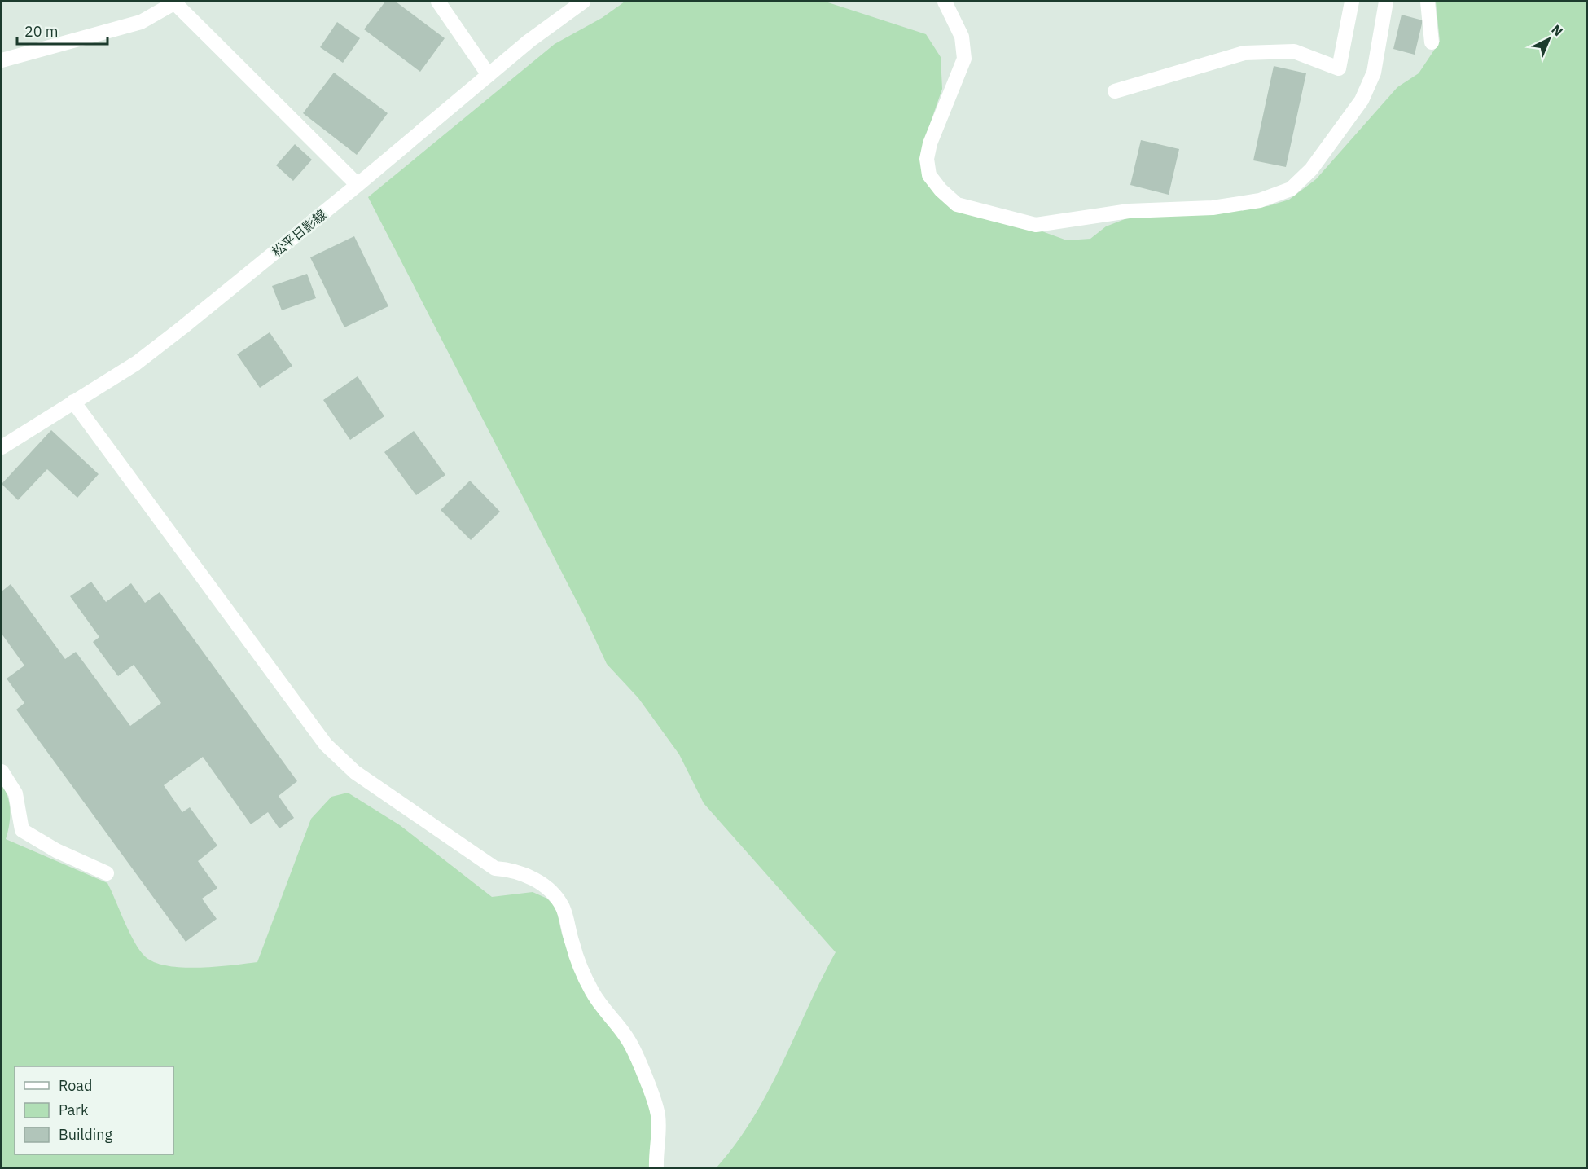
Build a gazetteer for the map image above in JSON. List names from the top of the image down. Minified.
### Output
{"streets":{"street":["松平日影線"]},"legend":["Road","Park","Building"],"scale_bar":"20 m","north":"top right"}
